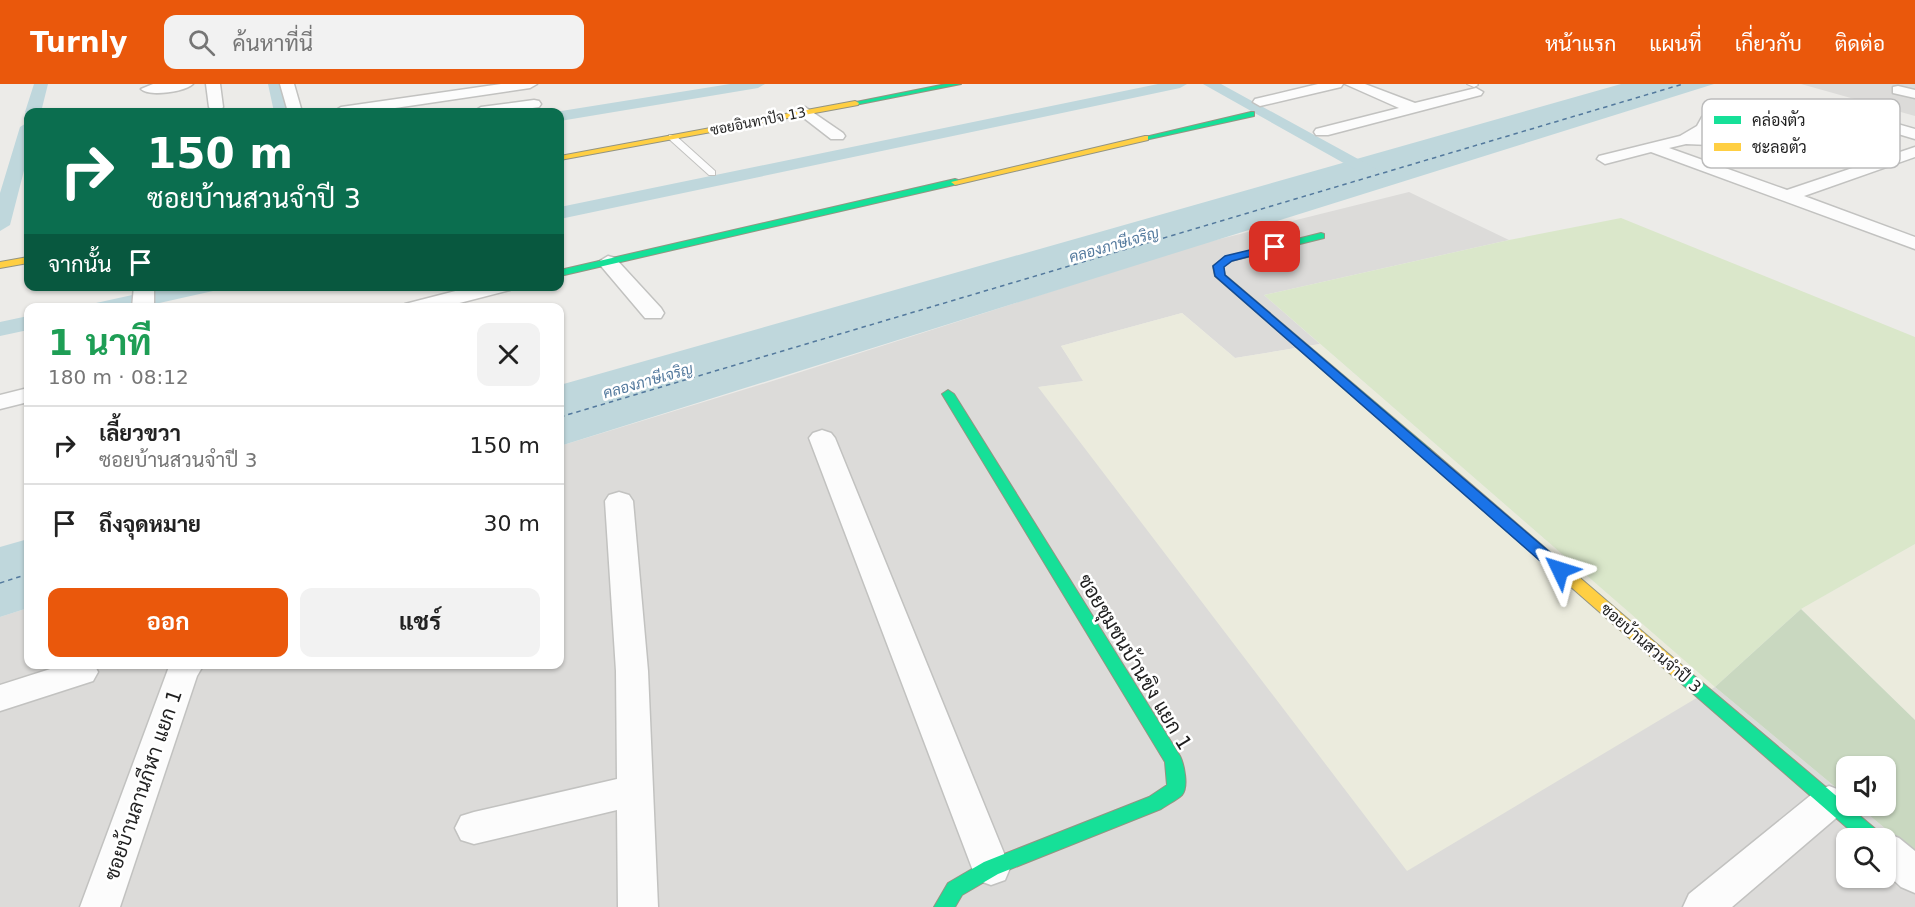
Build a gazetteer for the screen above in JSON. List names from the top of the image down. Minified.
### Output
{"streets":{"street":["ซอยอินทาปัจ 13","ซอยบ้านสวนจำปี 3","ซอยชุมชนบ้านขิง แยก 1","ซอยบ้านลานกีฬา แยก 1"]},"water":["คลองภาษีเจริญ"],"legend":["คล่องตัว","ชะลอตัว"],"page":{"header":"Turnly","search":"ค้นหาที่นี่","nav":["หน้าแรก","แผนที่","เกี่ยวกับ","ติดต่อ"],"turn":["150 m","ซอยบ้านสวนจำปี 3"],"then":"จากนั้น","heading":["1 นาที","180 m · 08:12"],"list":[{"name":"เลี้ยวขวา","note":"ซอยบ้านสวนจำปี 3","value":"150 m"},{"name":"ถึงจุดหมาย","value":"30 m"}],"buttons":["ออก","แชร์"]}}
